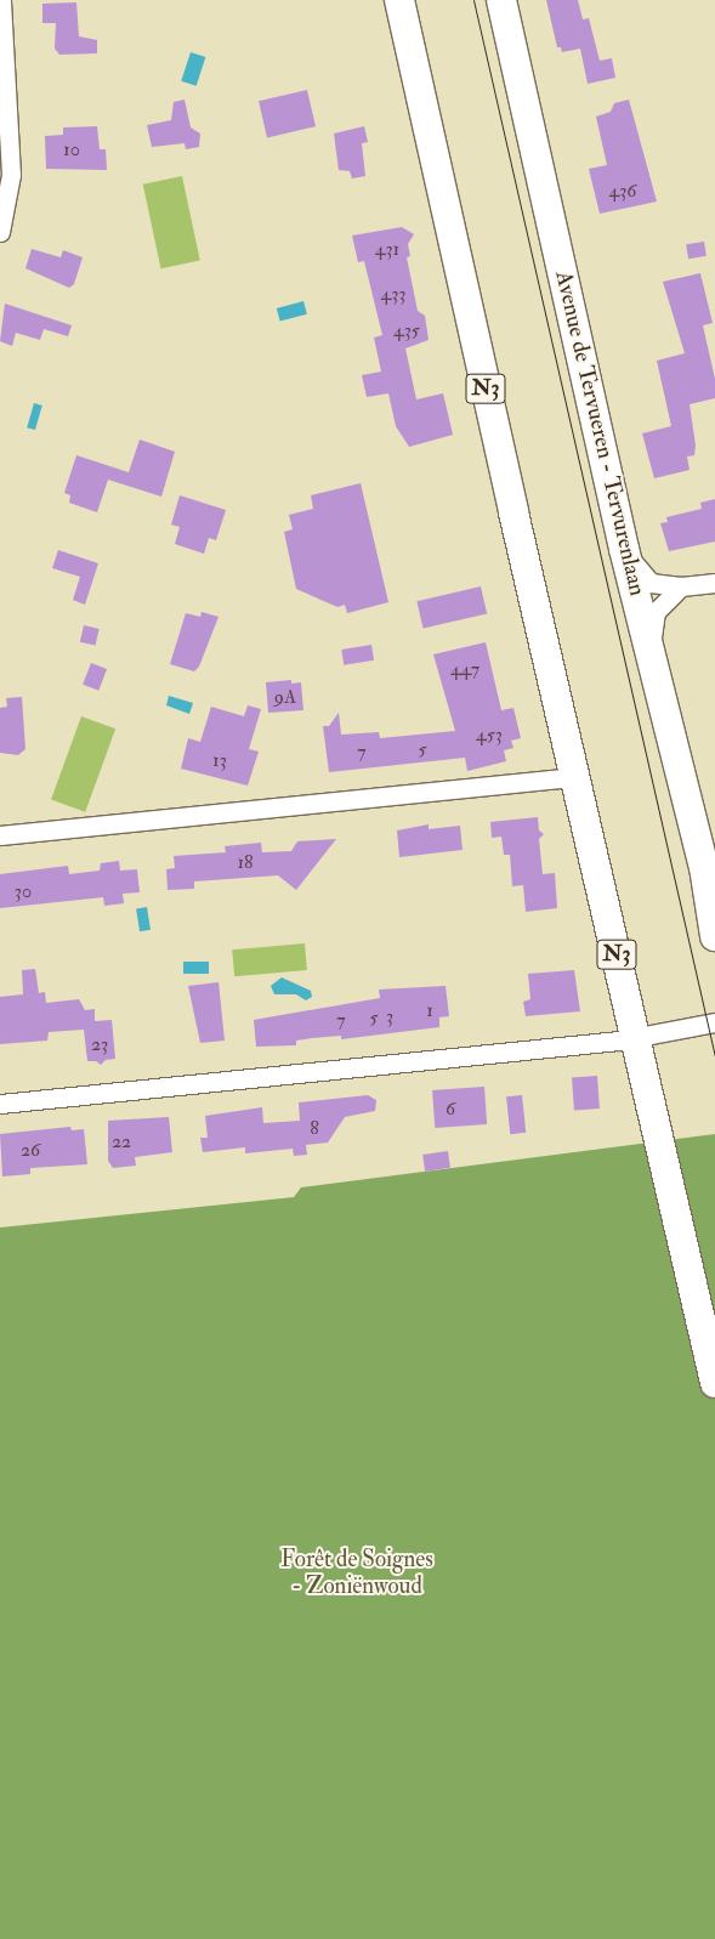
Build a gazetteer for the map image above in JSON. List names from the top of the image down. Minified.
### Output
{"streets":{"main road":["N3","Avenue de Tervueren - Tervurenlaan"]},"parks":["Forêt de Soignes - Zoniënwoud"],"house_numbers":["10","436","431","433","435","447","9A","453","5","7","13","18","30","1","3","5","7","23","6","8","22","26"]}
